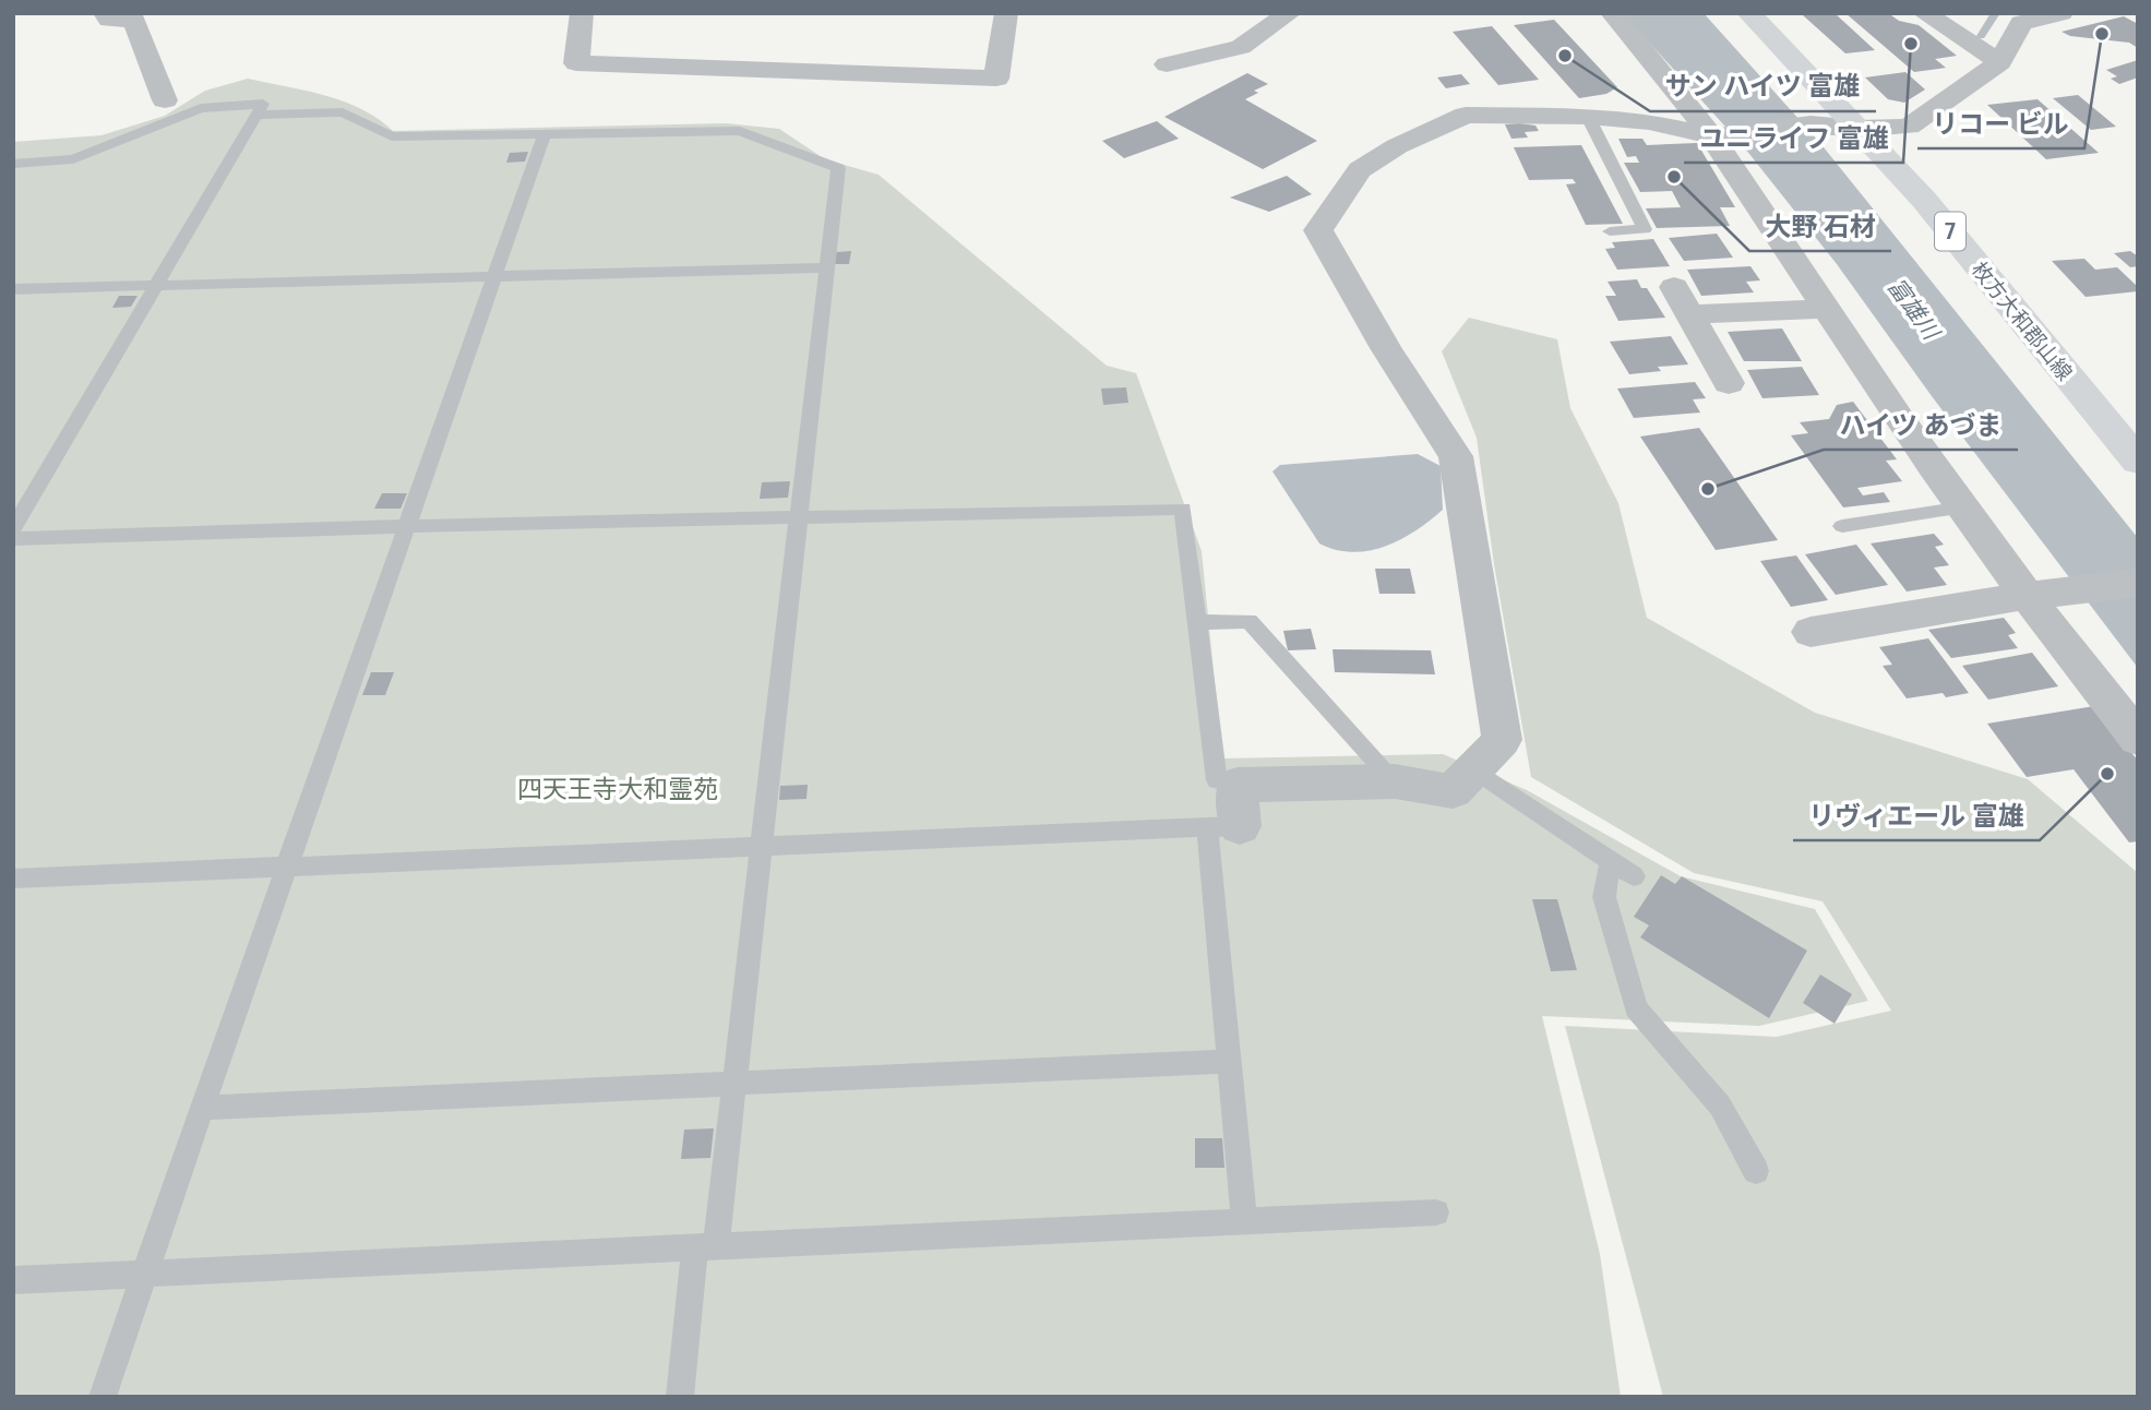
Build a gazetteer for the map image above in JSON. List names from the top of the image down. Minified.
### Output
{"streets":{"main road":["7","枚方大和郡山線"]},"water":["富雄川"],"parks":["四天王寺大和霊苑"],"places":["リコー ビル","ユニライフ 富雄","サン ハイツ 富雄","大野 石材","ハイツ あづま","リヴィエール 富雄"]}
